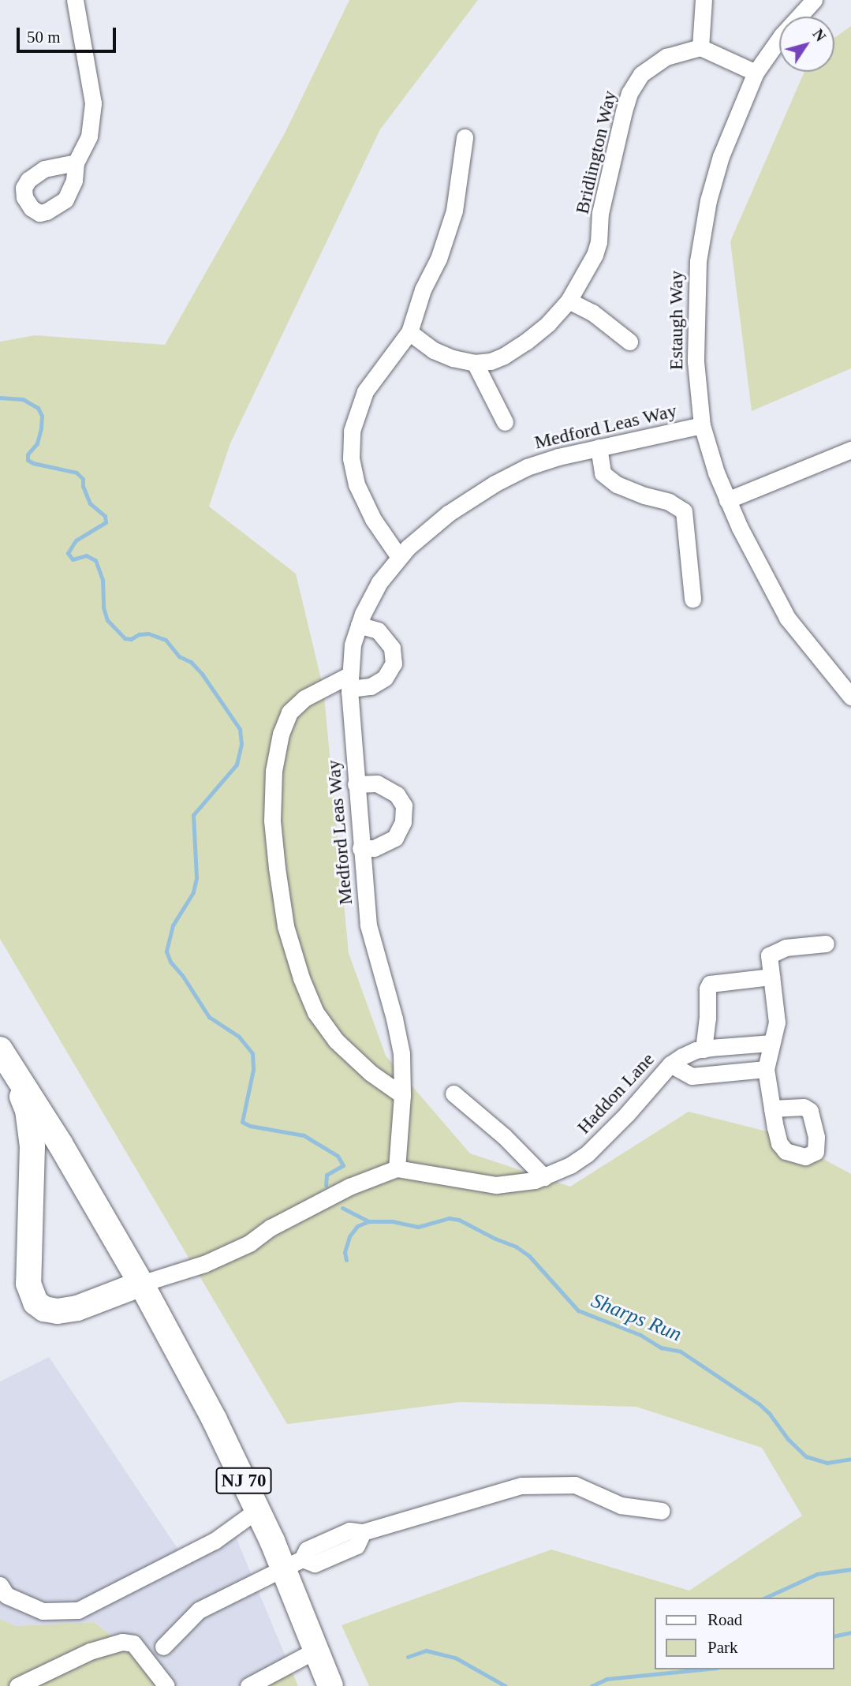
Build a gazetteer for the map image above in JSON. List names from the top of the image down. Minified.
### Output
{"streets":{"highway":["NJ 70"],"street":["Bridlington Way","Estaugh Way","Medford Leas Way","Haddon Lane"]},"crossings":[["Estaugh Way","Medford Leas Way"],["Medford Leas Way","Haddon Lane"]],"water":["Sharps Run"],"legend":["Road","Park"],"scale_bar":"50 m","north":"top right"}
